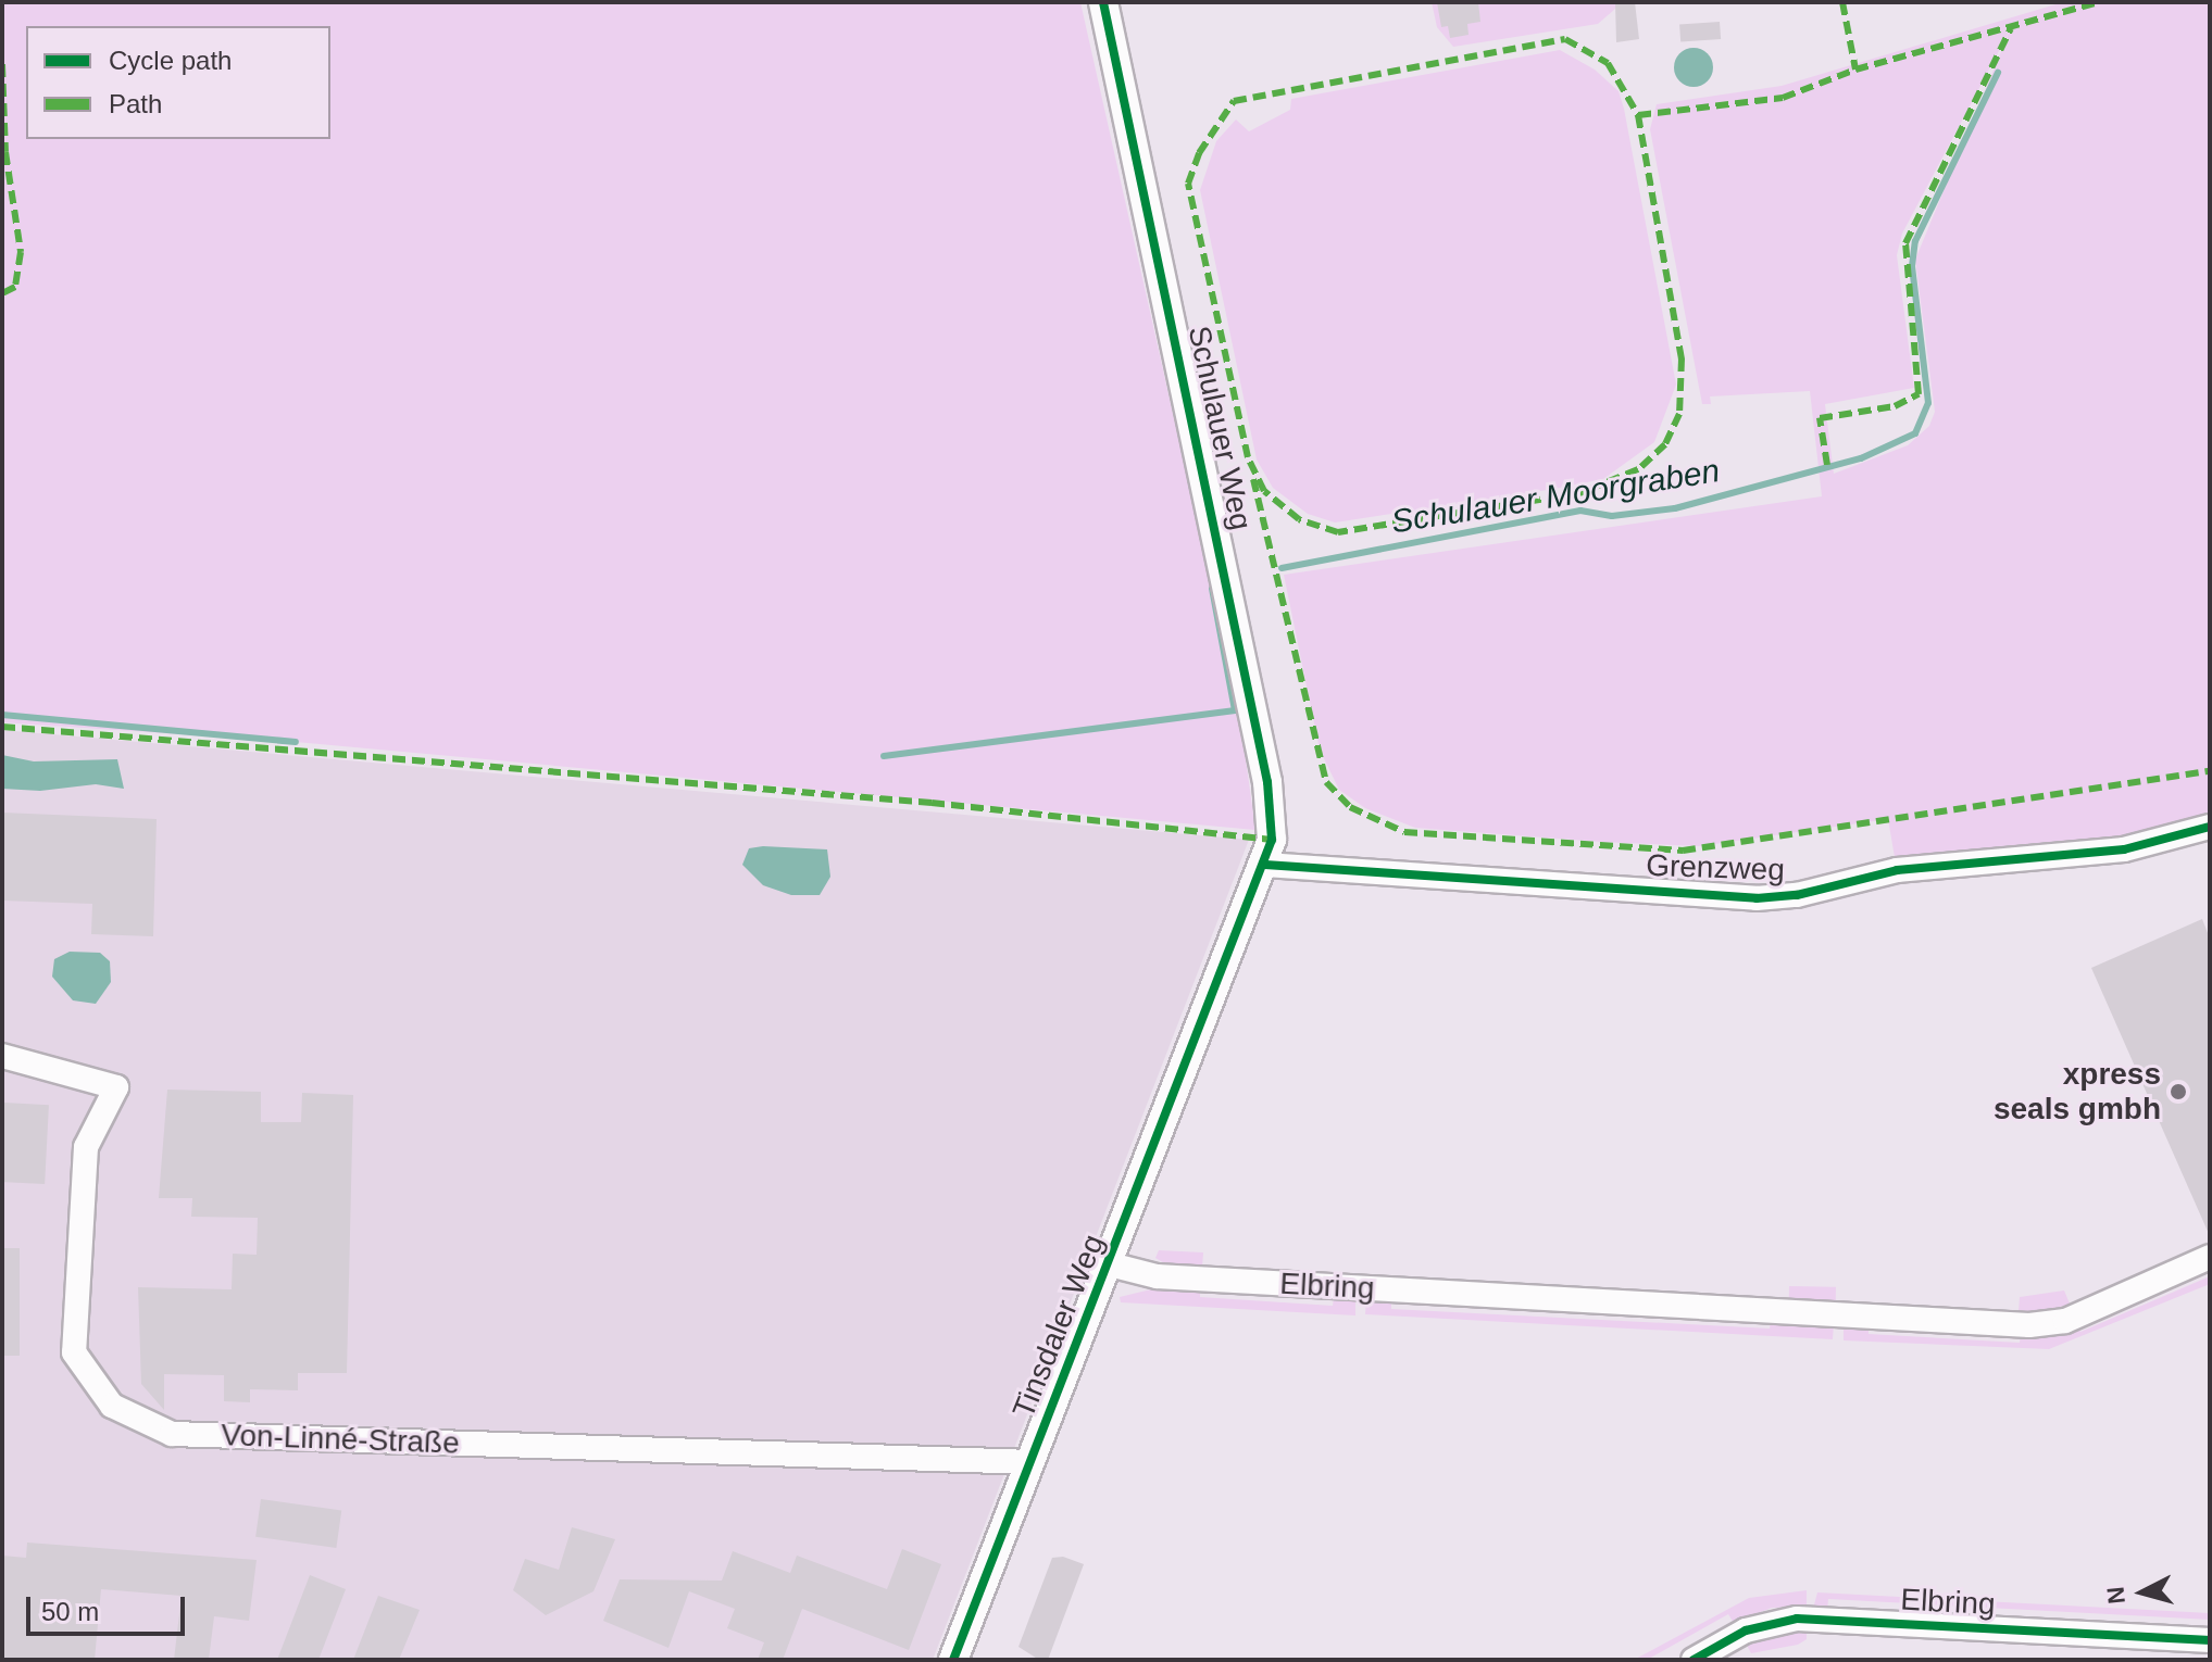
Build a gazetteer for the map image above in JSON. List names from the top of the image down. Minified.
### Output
{"streets":{"street":["Schulauer Weg","Grenzweg","Elbring","Tinsdaler Weg","Von-Linné-Straße"]},"crossings":[["Schulauer Weg","Grenzweg"],["Schulauer Weg","Tinsdaler Weg"],["Grenzweg","Tinsdaler Weg"],["Elbring","Tinsdaler Weg"],["Tinsdaler Weg","Von-Linné-Straße"]],"water":["Schulauer Moorgraben"],"places":["xpress seals gmbh"],"legend":["Cycle path","Path"],"scale_bar":"50 m","north":"left"}
